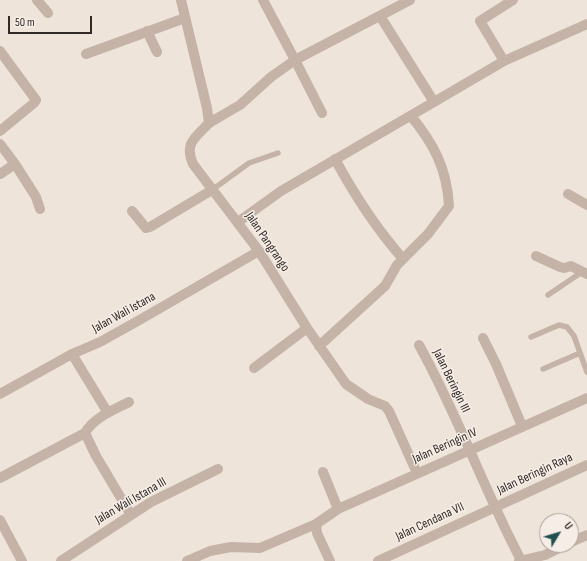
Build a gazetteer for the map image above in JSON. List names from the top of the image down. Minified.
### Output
{"streets":{"street":["Jalan Pangrango","Jalan Wali Istana","Jalan Beringin III","Jalan Beringin IV","Jalan Beringin Raya","Jalan Wali Istana III","Jalan Cendana VII"]},"crossings":[["Jalan Pangrango","Jalan Wali Istana"],["Jalan Pangrango","Jalan Beringin IV"],["Jalan Beringin III","Jalan Beringin IV"],["Jalan Beringin III","Jalan Beringin Raya"],["Jalan Beringin III","Jalan Cendana VII"],["Jalan Beringin Raya","Jalan Cendana VII"]],"scale_bar":"50 m","north":"top right"}
